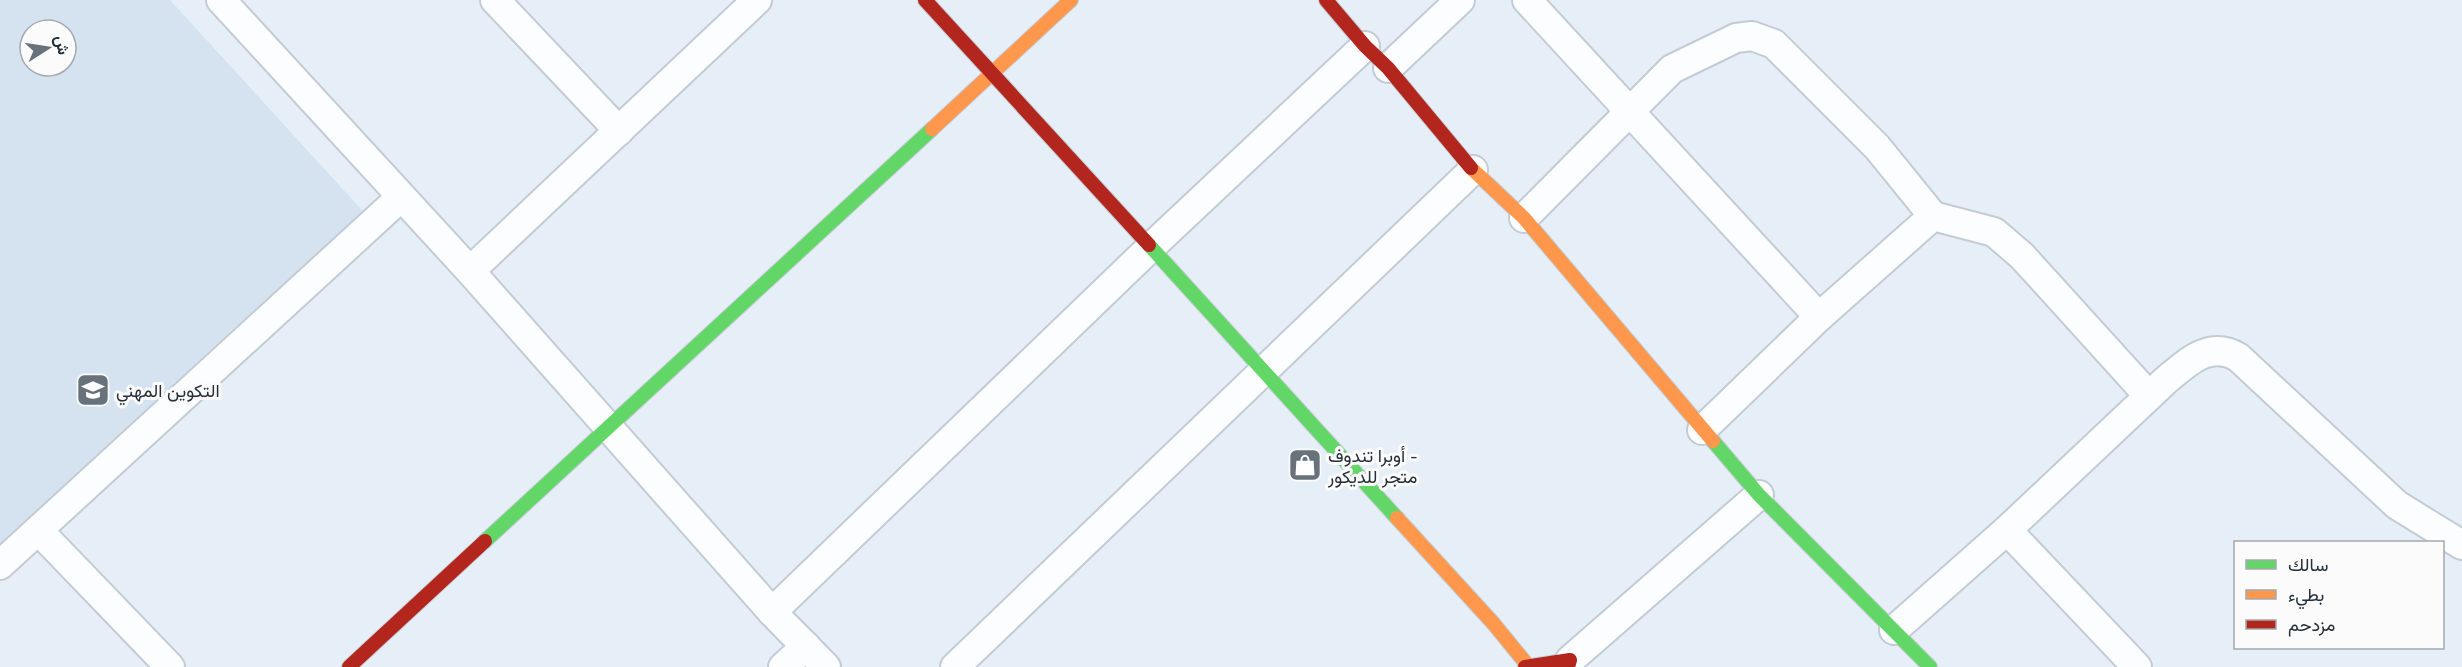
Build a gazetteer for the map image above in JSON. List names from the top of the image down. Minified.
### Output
{"places":{"school or university":["التكوين المهني"],"shop":["أوبرا تندوف - متجر للديكور"]},"legend":["سالك","بطيء","مزدحم"],"north":"right"}
